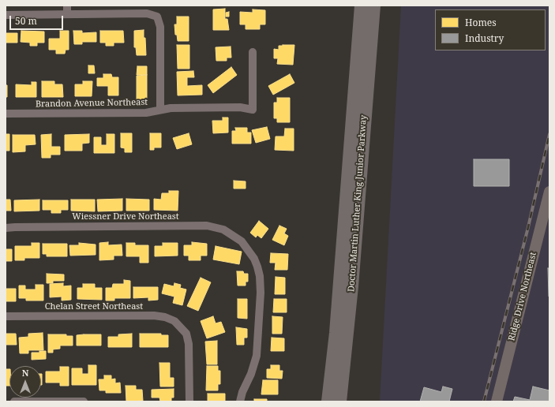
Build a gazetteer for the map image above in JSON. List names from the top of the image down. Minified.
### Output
{"streets":{"highway":["Doctor Martin Luther King Junior Parkway"],"street":["Brandon Avenue Northeast","Wiessner Drive Northeast","Ridge Drive Northeast","Chelan Street Northeast"]},"legend":["Homes","Industry"],"scale_bar":"50 m","north":"top"}
